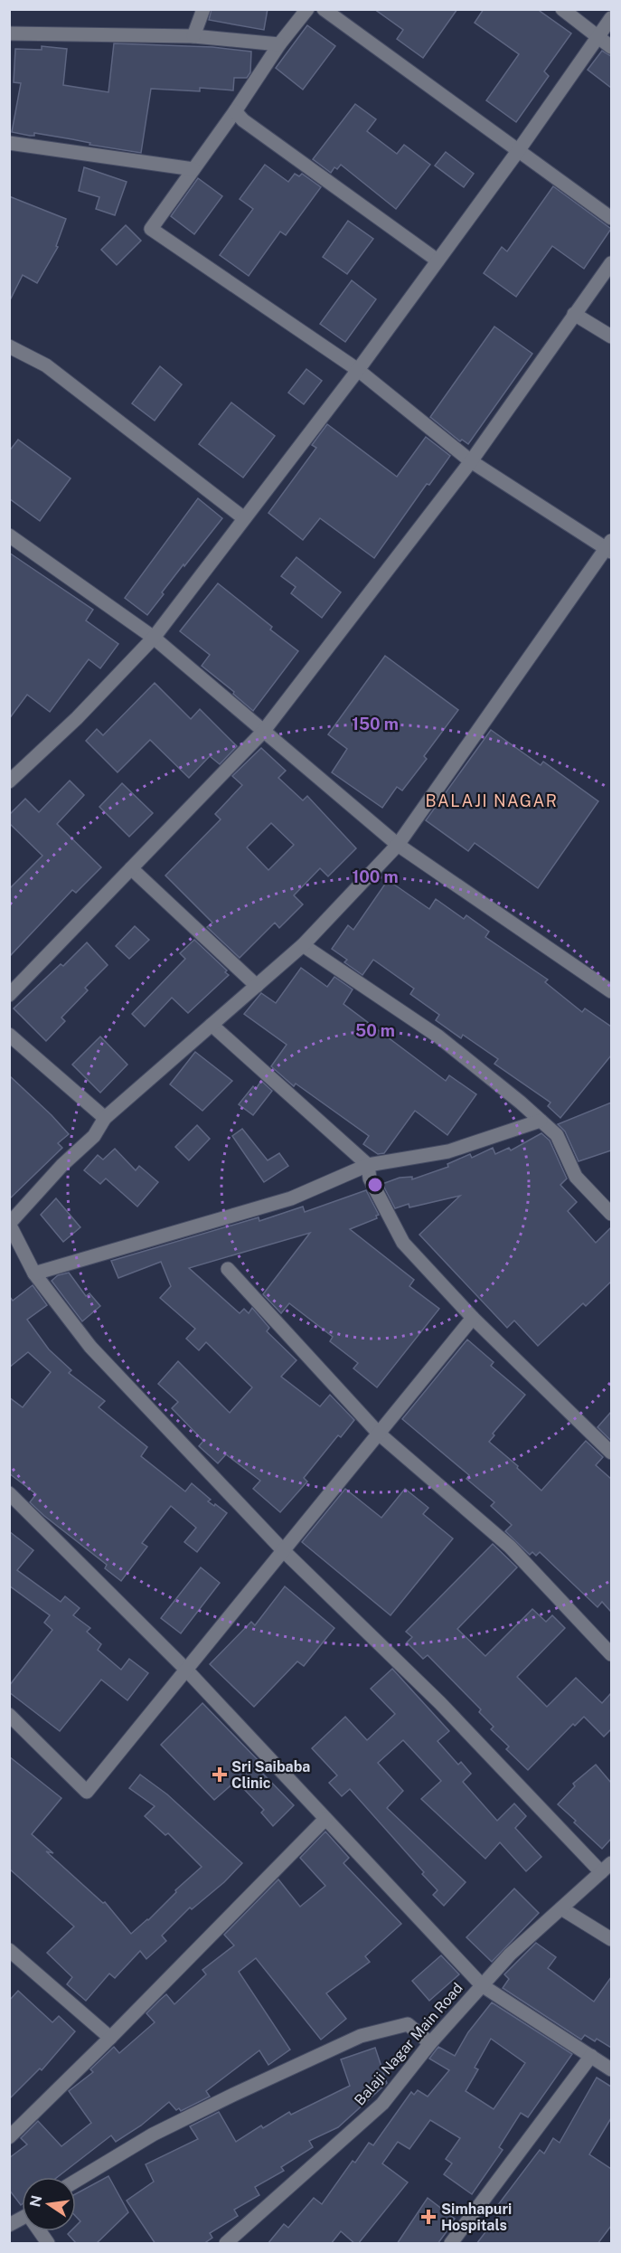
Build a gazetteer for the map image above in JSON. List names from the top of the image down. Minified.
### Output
{"streets":{"street":["Balaji Nagar Main Road"]},"districts":["BALAJI NAGAR"],"places":{"health":["Sri Saibaba Clinic","Simhapuri Hospitals"]},"north":"left","rings":["150 m","100 m","50 m"]}
